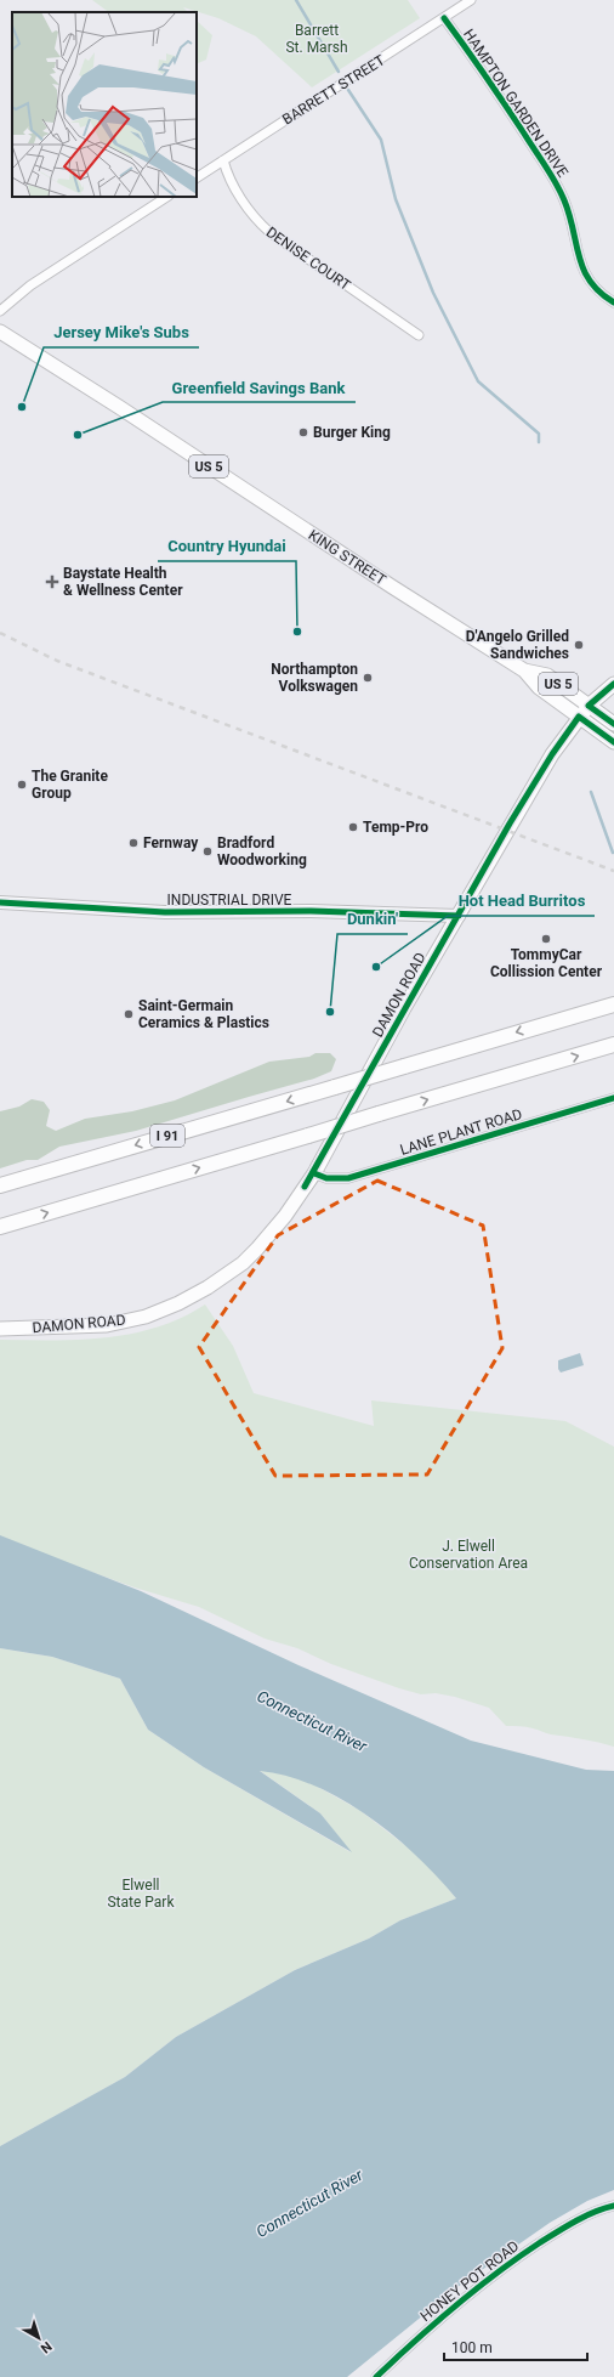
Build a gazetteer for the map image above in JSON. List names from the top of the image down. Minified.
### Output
{"streets":{"highway":["I 91"],"main road":["US 5","KING STREET","DAMON ROAD"],"street":["BARRETT STREET","HAMPTON GARDEN DRIVE","DENISE COURT","INDUSTRIAL DRIVE","LANE PLANT ROAD","HONEY POT ROAD"]},"crossings":[["BARRETT STREET","HAMPTON GARDEN DRIVE"],["BARRETT STREET","DENISE COURT"],["US 5","KING STREET"],["US 5","DAMON ROAD"],["KING STREET","DAMON ROAD"],["INDUSTRIAL DRIVE","DAMON ROAD"],["DAMON ROAD","LANE PLANT ROAD"]],"water":["Connecticut River"],"parks":["Barrett St. Marsh","J. Elwell Conservation Area","Elwell State Park"],"places":{"other":["Jersey Mike's Subs","Burger King","Greenfield Savings Bank","Country Hyundai","D'Angelo Grilled Sandwiches","Northampton Volkswagen","The Granite Group","Temp-Pro","Fernway","Bradford Woodworking","TommyCar Collission Center","Hot Head Burritos","Dunkin'","Saint-Germain Ceramics & Plastics"],"health":["Baystate Health & Wellness Center"]},"scale_bar":"100 m","north":"bottom right"}
